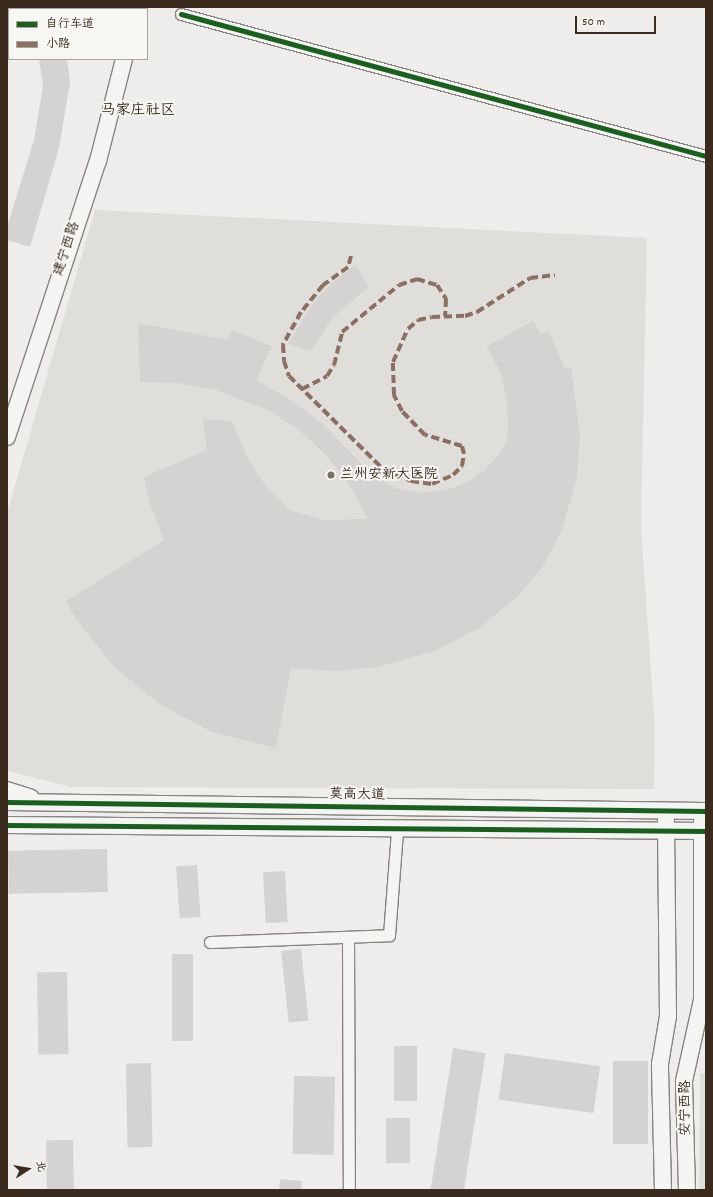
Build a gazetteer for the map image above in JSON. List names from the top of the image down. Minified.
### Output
{"streets":{"main road":["建宁西路","莫高大道","安宁西路"]},"crossings":[["莫高大道","安宁西路"]],"districts":["马家庄社区"],"places":["兰州安新大医院"],"legend":["自行车道","小路"],"scale_bar":"50 m","north":"right"}
